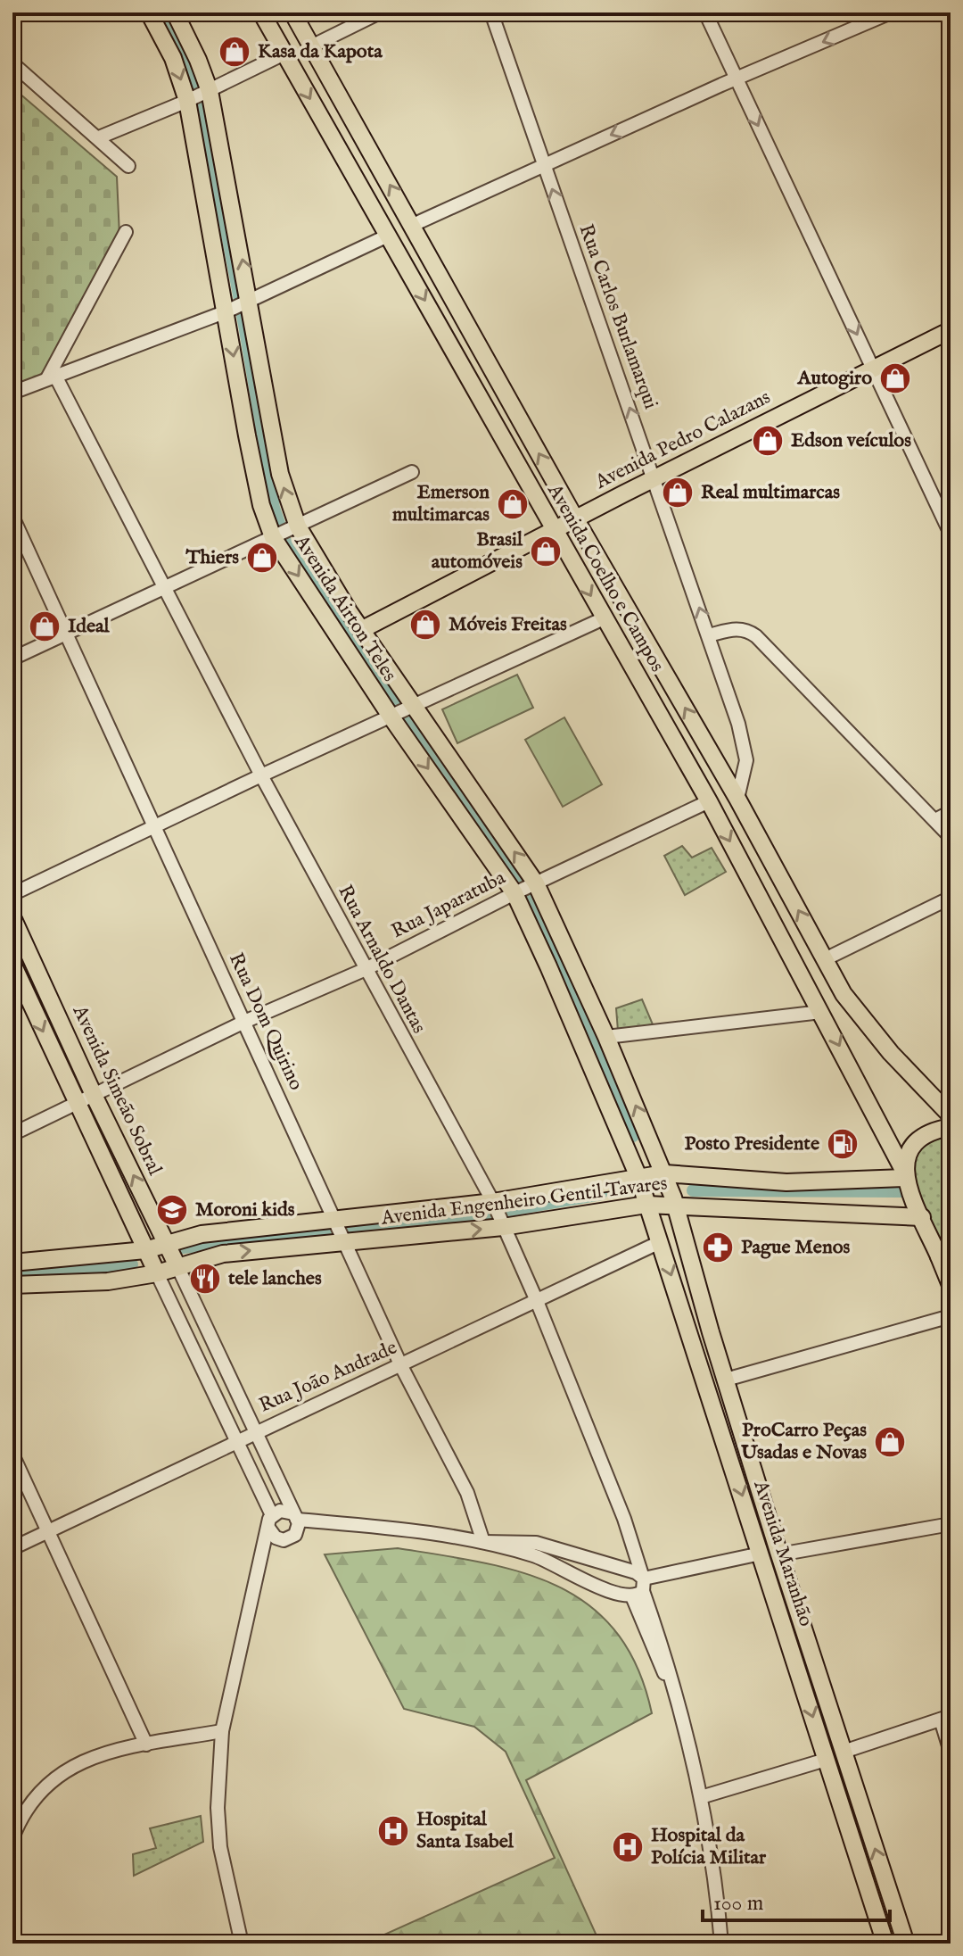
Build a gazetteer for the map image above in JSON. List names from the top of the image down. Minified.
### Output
{"streets":{"main road":["Avenida Pedro Calazans","Avenida Coelho e Campos","Avenida Airton Teles","Avenida Simeão Sobral","Avenida Engenheiro Gentil Tavares","Avenida Maranhão"],"street":["Rua Carlos Burlamarqui","Rua Japaratuba","Rua Arnaldo Dantas","Rua Dom Quirino","Rua João Andrade"]},"crossings":[["Rua Carlos Burlamarqui","Avenida Pedro Calazans"],["Rua Carlos Burlamarqui","Avenida Coelho e Campos"],["Avenida Pedro Calazans","Avenida Coelho e Campos"],["Avenida Pedro Calazans","Avenida Airton Teles"],["Avenida Coelho e Campos","Rua Japaratuba"],["Avenida Coelho e Campos","Avenida Engenheiro Gentil Tavares"],["Avenida Airton Teles","Rua Japaratuba"],["Avenida Airton Teles","Avenida Engenheiro Gentil Tavares"],["Avenida Airton Teles","Avenida Maranhão"],["Rua Japaratuba","Rua Arnaldo Dantas"],["Rua Japaratuba","Rua Dom Quirino"],["Rua Japaratuba","Avenida Simeão Sobral"],["Rua Arnaldo Dantas","Avenida Engenheiro Gentil Tavares"],["Rua Arnaldo Dantas","Rua João Andrade"],["Rua Dom Quirino","Avenida Engenheiro Gentil Tavares"],["Rua Dom Quirino","Rua João Andrade"],["Avenida Simeão Sobral","Avenida Engenheiro Gentil Tavares"],["Avenida Simeão Sobral","Rua João Andrade"],["Avenida Engenheiro Gentil Tavares","Avenida Maranhão"],["Rua João Andrade","Avenida Maranhão"]],"one_way":["Rua Carlos Burlamarqui"],"places":{"shop":["Kasa da Kapota","Autogiro","Edson veículos","Real multimarcas","Emerson multimarcas","Brasil automóveis","Thiers","Móveis Freitas","Ideal","ProCarro Peças Usadas e Novas"],"fuel station":["Posto Presidente"],"school or university":["Moroni kids"],"pharmacy":["Pague Menos"],"restaurant":["tele lanches"],"hospital":["Hospital Santa Isabel","Hospital da Polícia Militar"]},"scale_bar":"100 m"}
